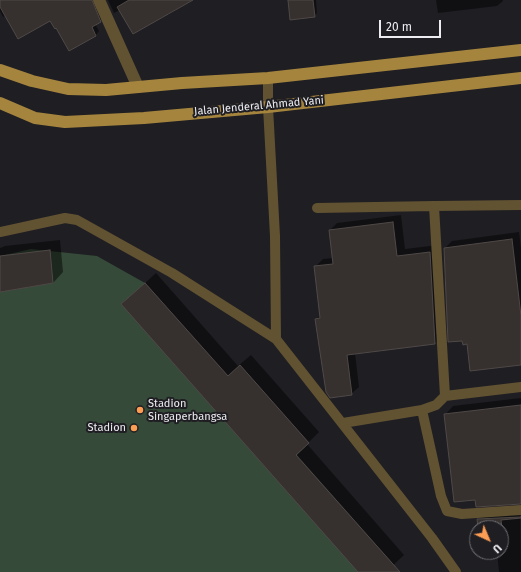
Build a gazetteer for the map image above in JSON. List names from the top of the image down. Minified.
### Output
{"streets":{"main road":["Jalan Jenderal Ahmad Yani"]},"places":["Stadion Singaperbangsa","Stadion"],"scale_bar":"20 m","north":"bottom right"}
